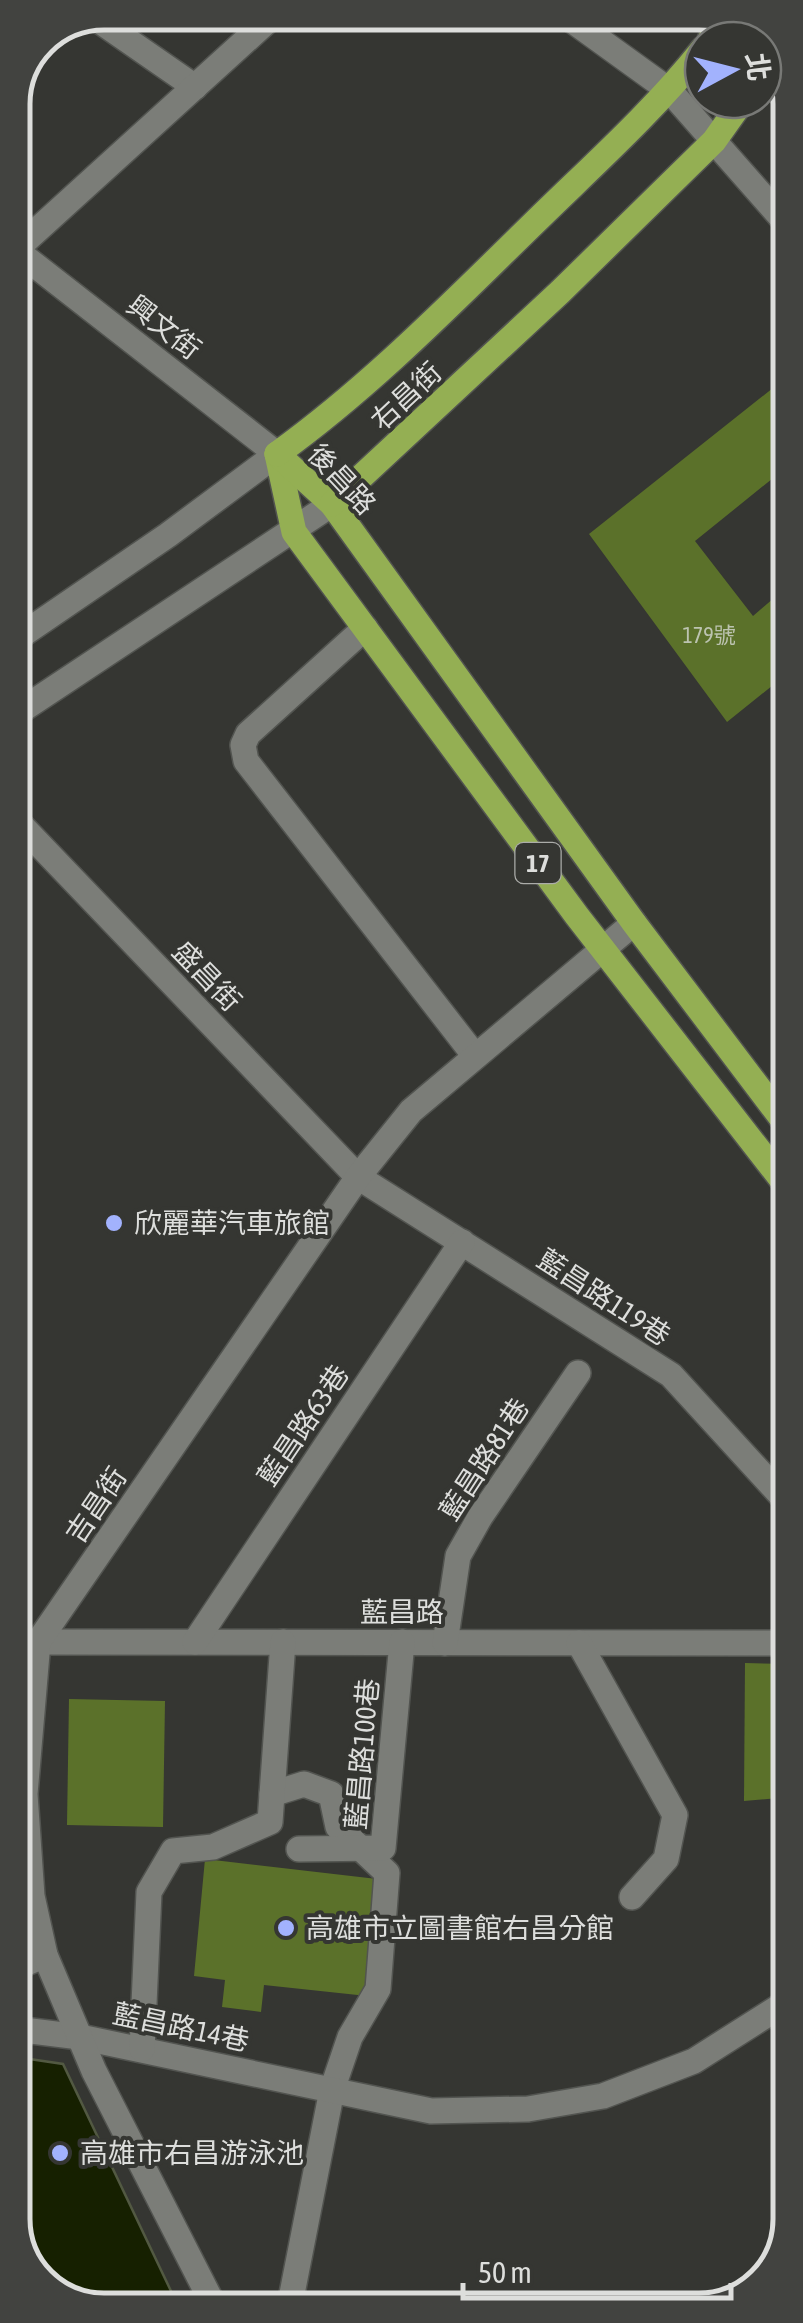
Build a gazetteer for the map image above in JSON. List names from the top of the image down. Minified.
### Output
{"streets":{"main road":["右昌街","後昌路","17"],"street":["興文街","盛昌街","藍昌路119巷","藍昌路63巷","藍昌路81巷","吉昌街","藍昌路","藍昌路100巷","藍昌路14巷"]},"crossings":[["興文街","右昌街"],["興文街","後昌路"],["右昌街","後昌路"],["後昌路","吉昌街"],["盛昌街","藍昌路119巷"],["盛昌街","吉昌街"],["藍昌路119巷","藍昌路63巷"],["藍昌路119巷","吉昌街"],["藍昌路63巷","藍昌路"],["藍昌路81巷","藍昌路"],["吉昌街","藍昌路14巷"],["藍昌路","藍昌路100巷"]],"places":["欣麗華汽車旅館","高雄市立圖書館右昌分館","高雄市右昌游泳池"],"house_numbers":["179號"],"scale_bar":"50 m","north":"right"}
